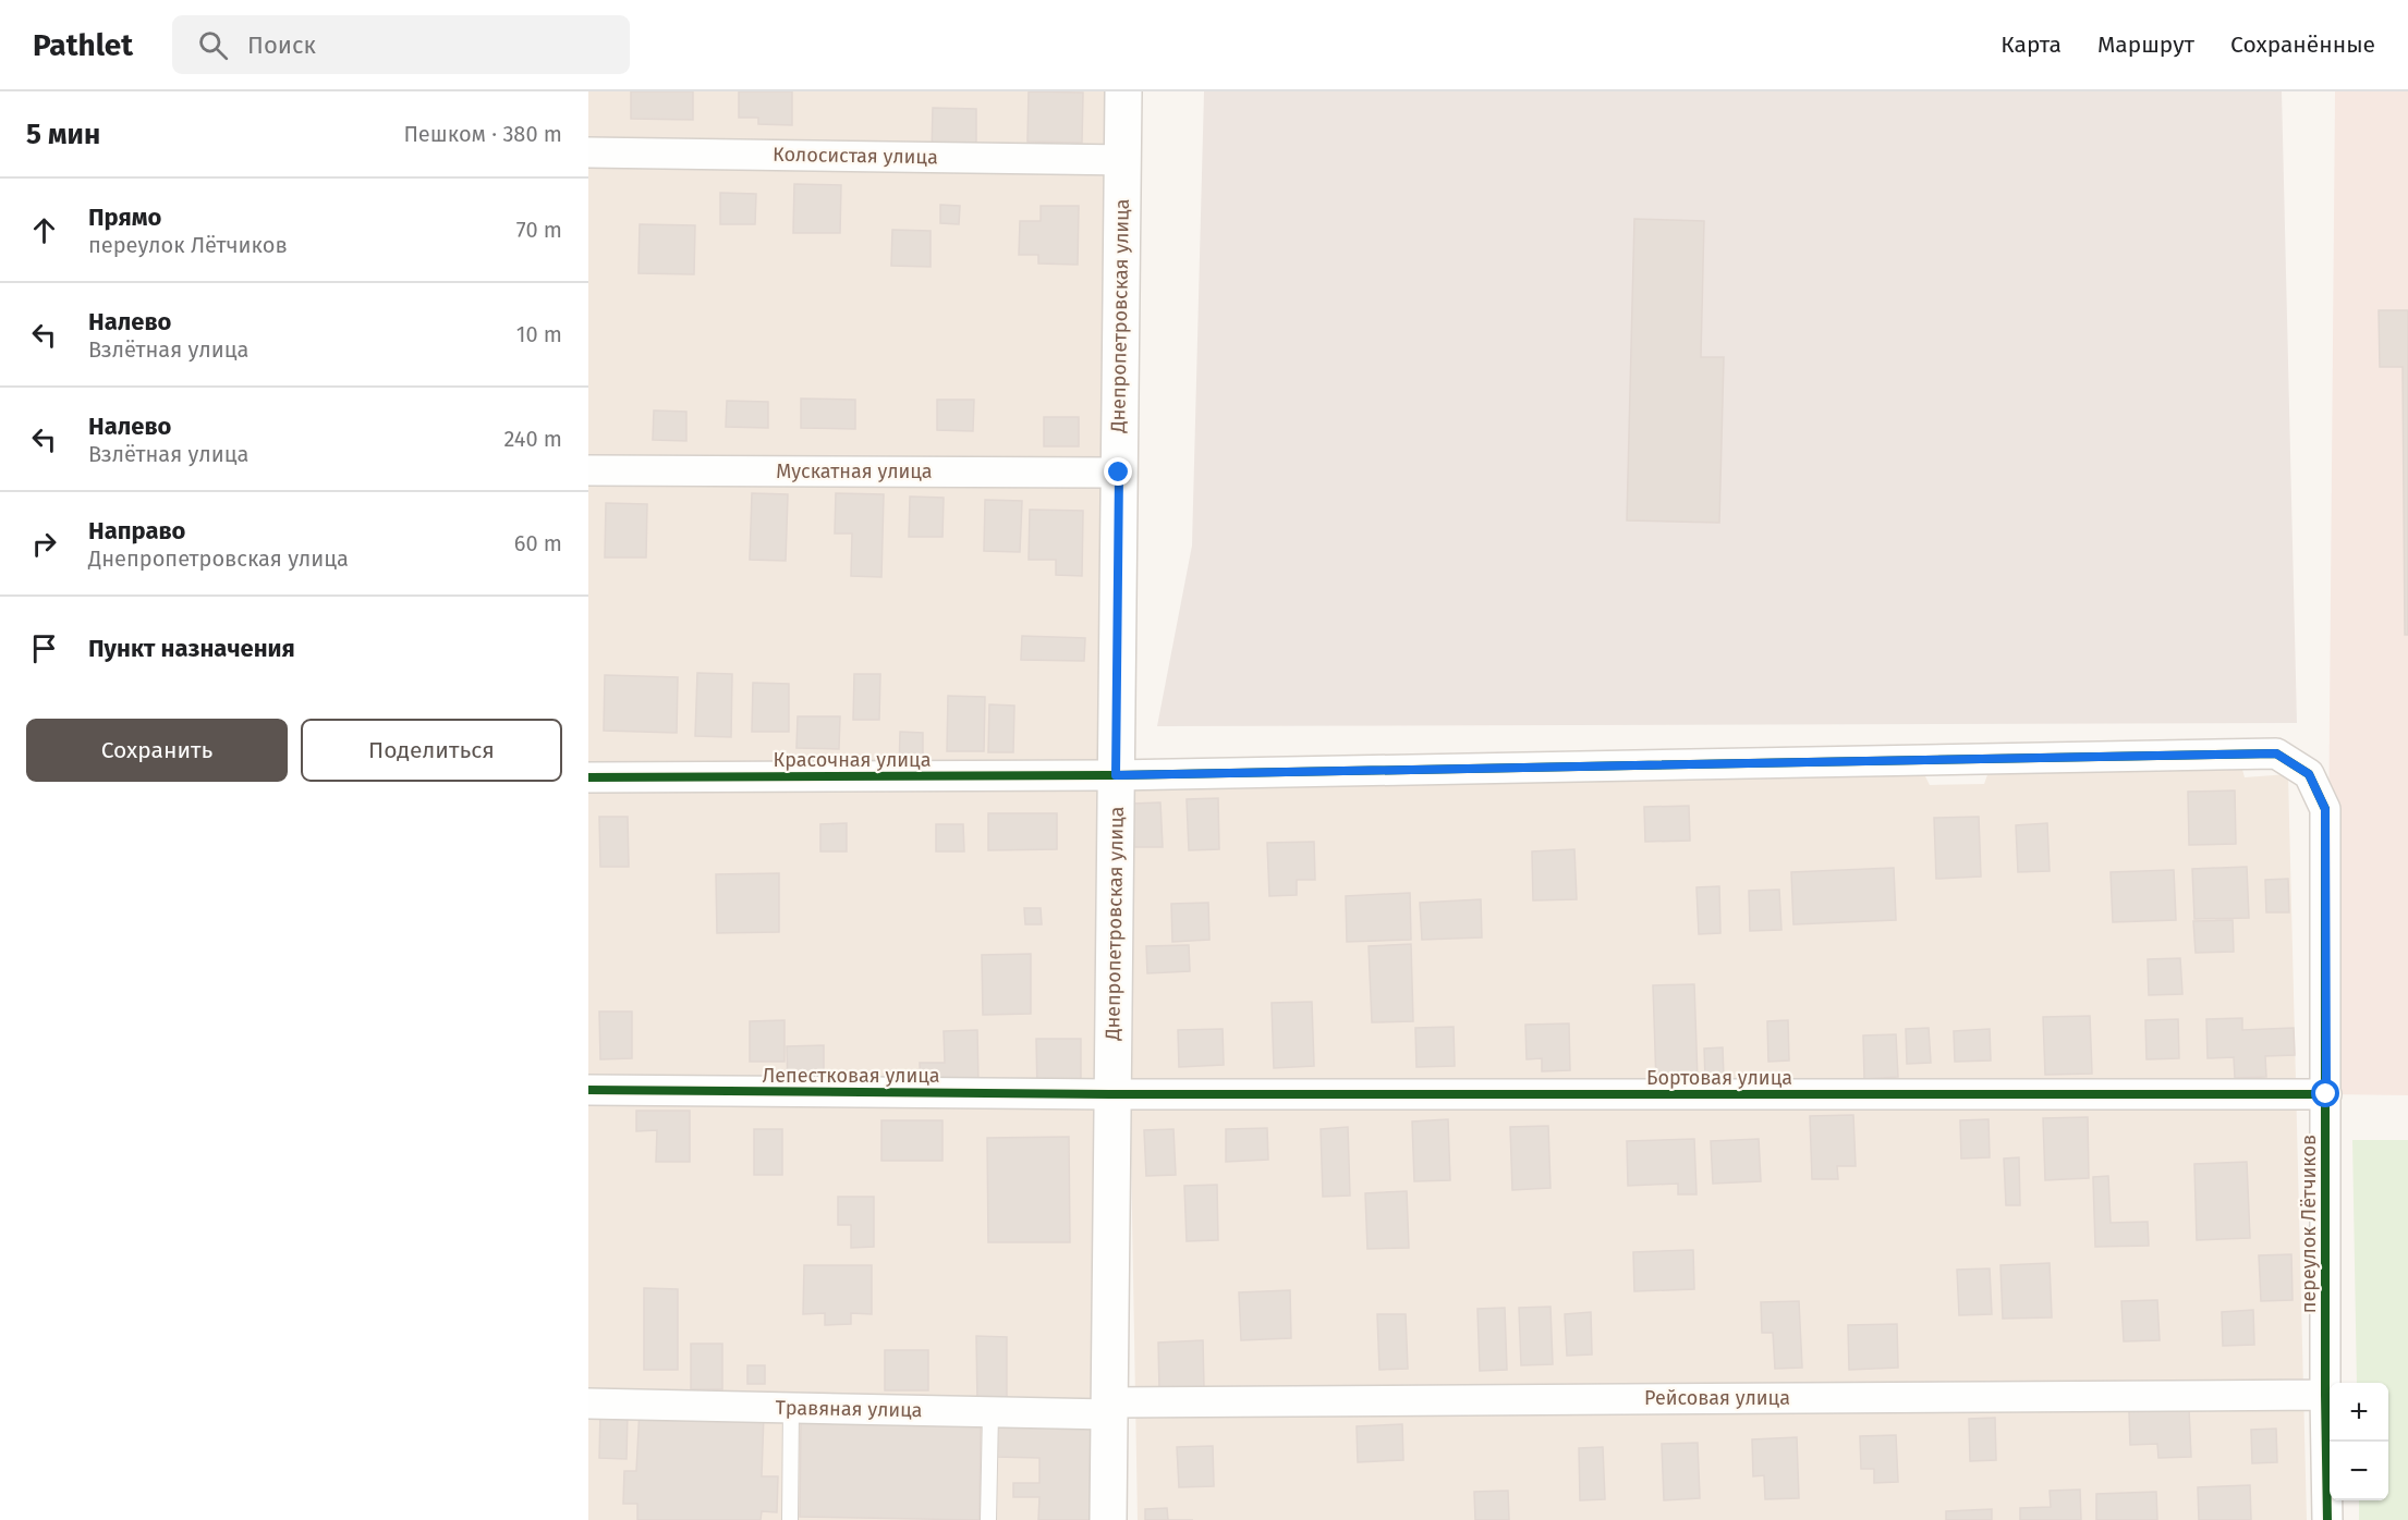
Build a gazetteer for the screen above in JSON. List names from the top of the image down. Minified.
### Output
{"streets":{"street":["Колосистая улица","Днепропетровская улица","Мускатная улица","Красочная улица","Лепестковая улица","Бортовая улица","переулок Лётчиков","Рейсовая улица","Травяная улица"]},"crossings":[["Колосистая улица","Днепропетровская улица"],["Днепропетровская улица","Мускатная улица"],["Днепропетровская улица","Красочная улица"],["Днепропетровская улица","Лепестковая улица"],["Днепропетровская улица","Бортовая улица"],["Днепропетровская улица","Рейсовая улица"],["Днепропетровская улица","Травяная улица"],["Красочная улица","переулок Лётчиков"],["Лепестковая улица","Бортовая улица"],["Бортовая улица","переулок Лётчиков"],["переулок Лётчиков","Рейсовая улица"],["Рейсовая улица","Травяная улица"]],"page":{"header":"Pathlet","search":"Поиск","nav":["Карта","Маршрут","Сохранённые"],"heading":["5 мин","Пешком · 380 m"],"list":[["Прямо","переулок Лётчиков","70 m"],["Налево","Взлётная улица","10 m"],["Налево","Взлётная улица","240 m"],["Направо","Днепропетровская улица","60 m"],"Пункт назначения"],"buttons":["Сохранить","Поделиться"],"map_buttons":["+","−"]}}
